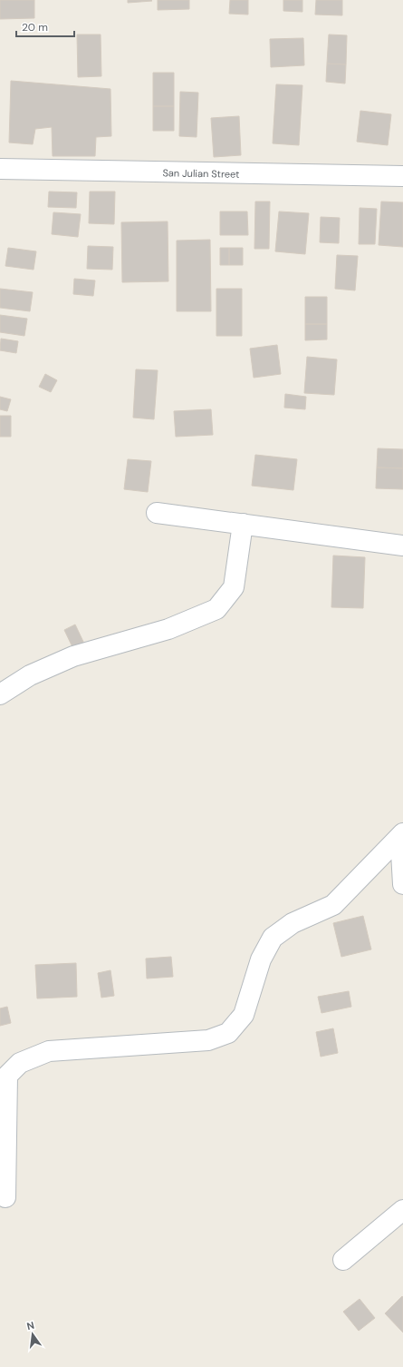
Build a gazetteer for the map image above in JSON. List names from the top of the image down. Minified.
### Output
{"streets":{"street":["San Julian Street"]},"scale_bar":"20 m","north":"top"}
